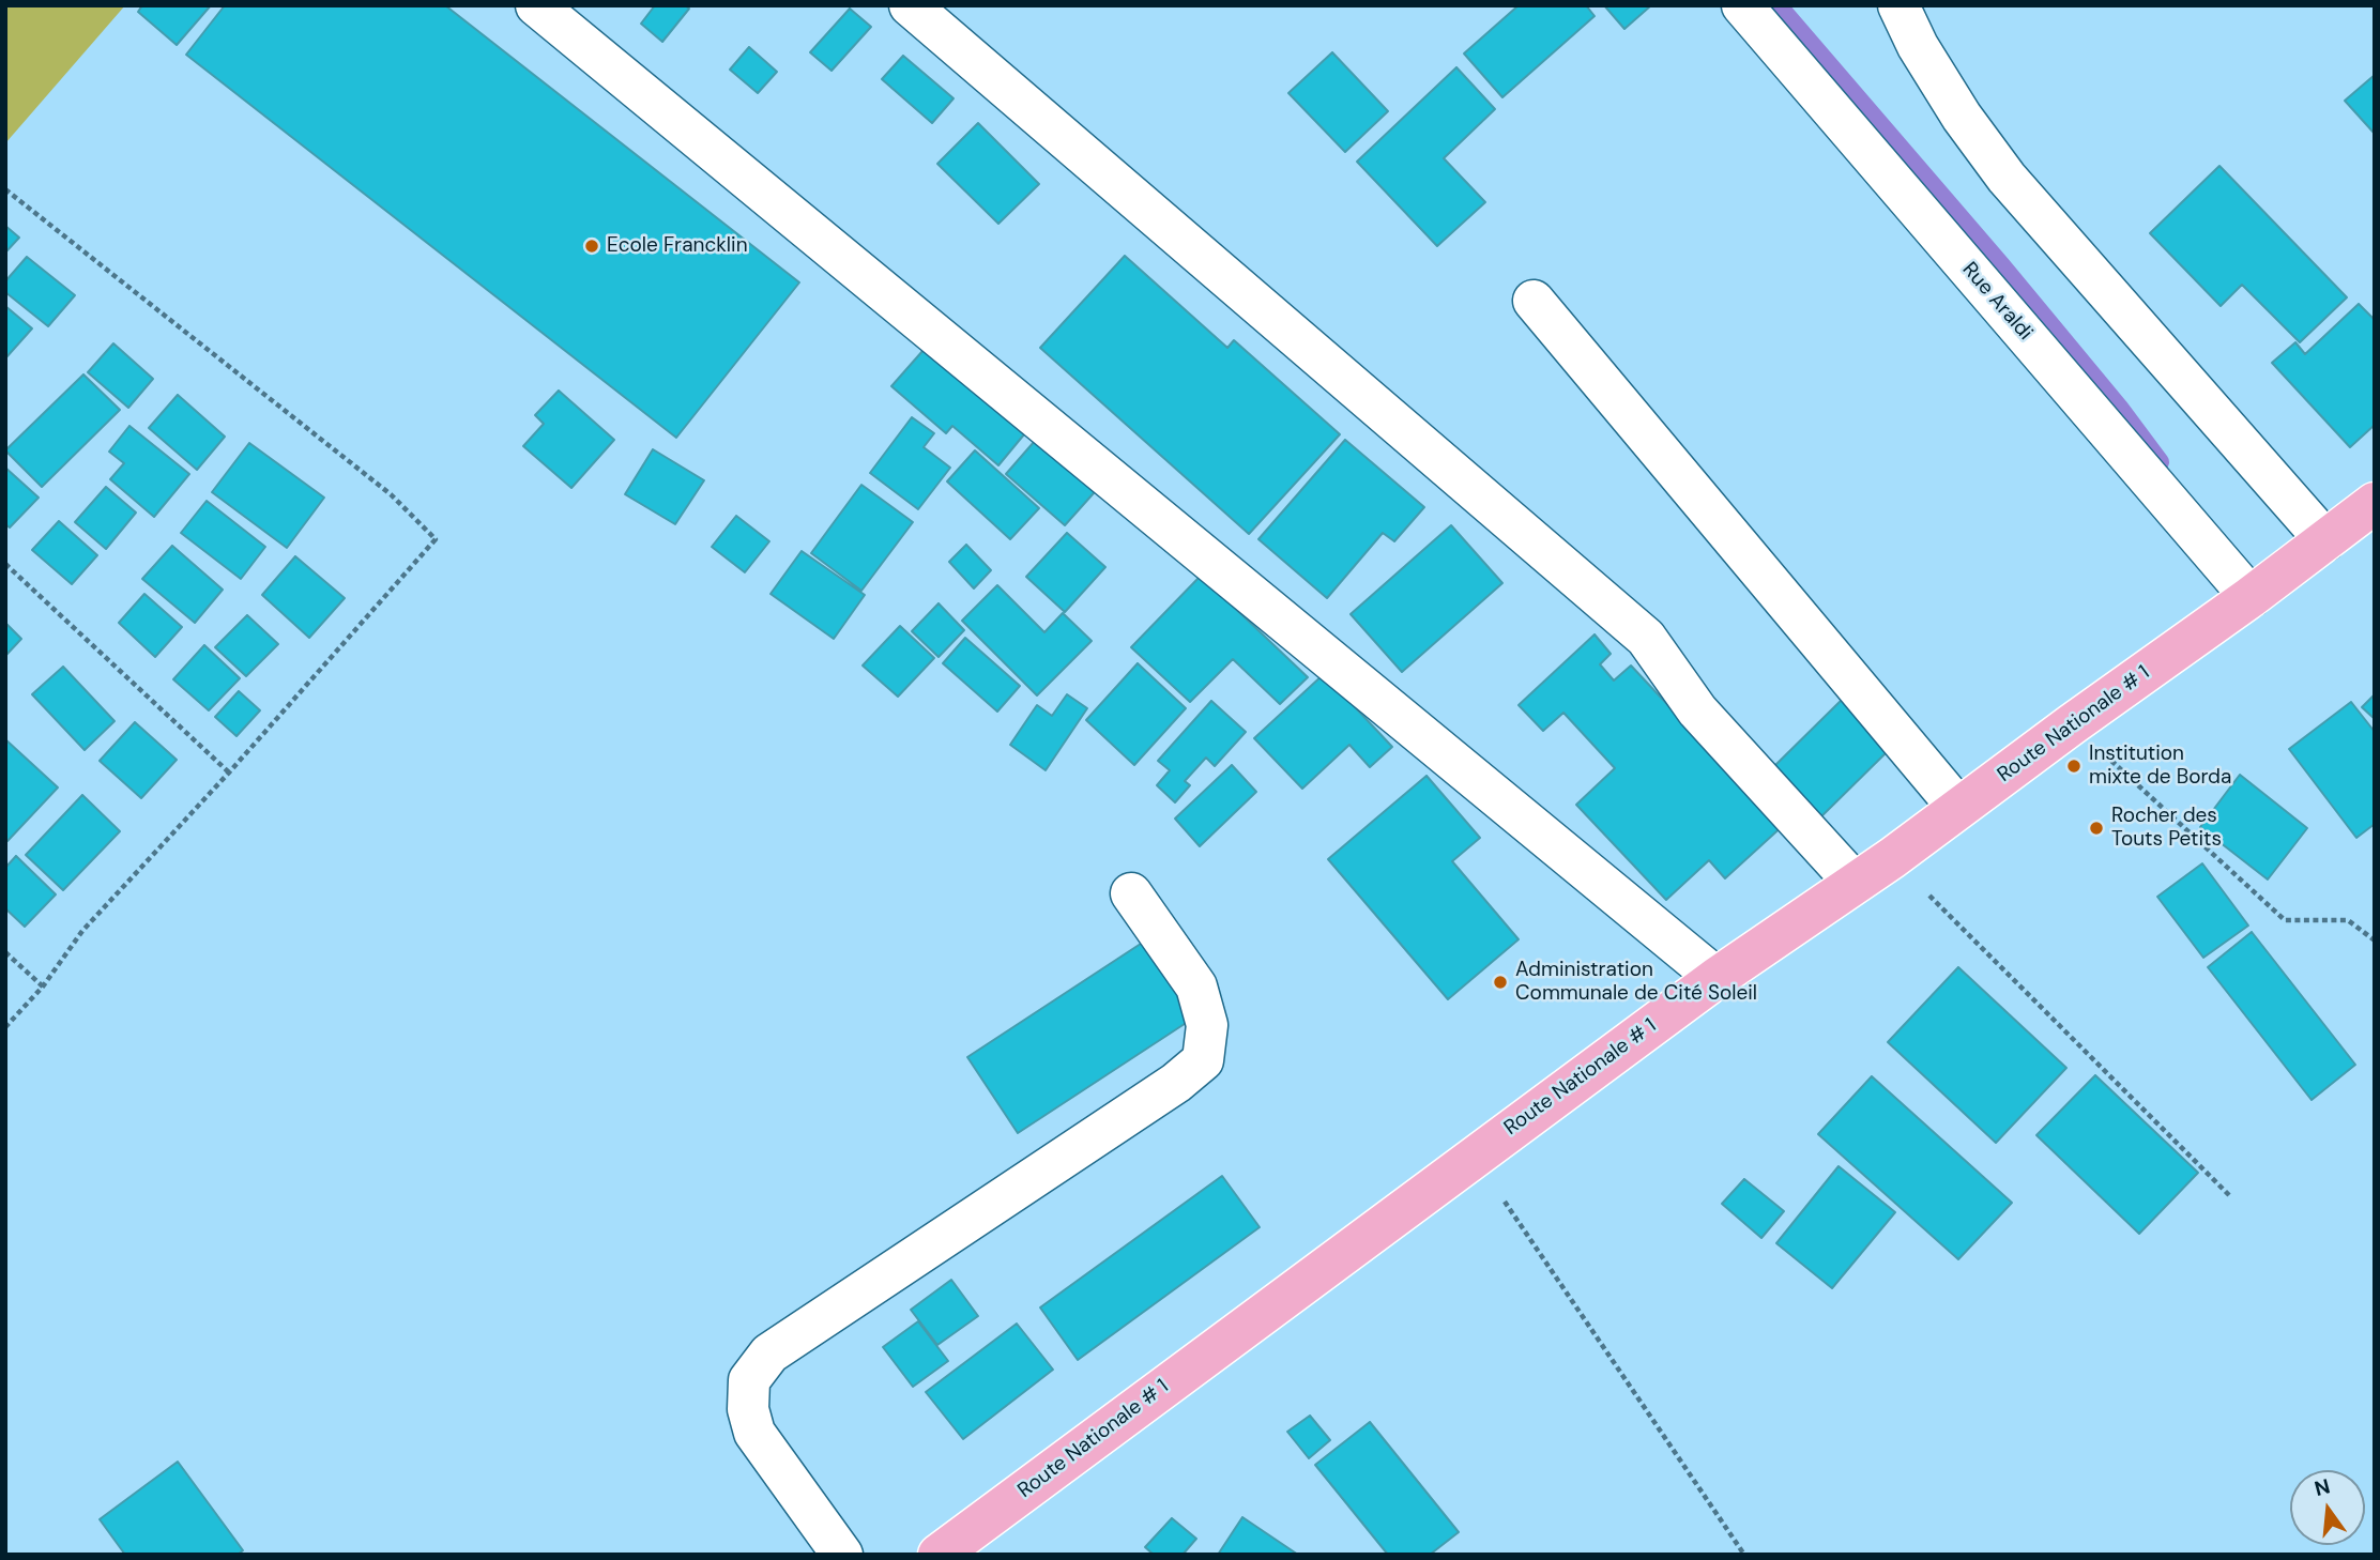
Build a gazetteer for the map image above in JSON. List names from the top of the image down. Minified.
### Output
{"streets":{"main road":["Route Nationale # 1"],"street":["Rue Araldi"]},"crossings":[["Rue Araldi","Route Nationale # 1"]],"places":["Ecole Francklin","Institution mixte de Borda","Rocher des Touts Petits","Administration Communale de Cité Soleil"],"north":"top"}
